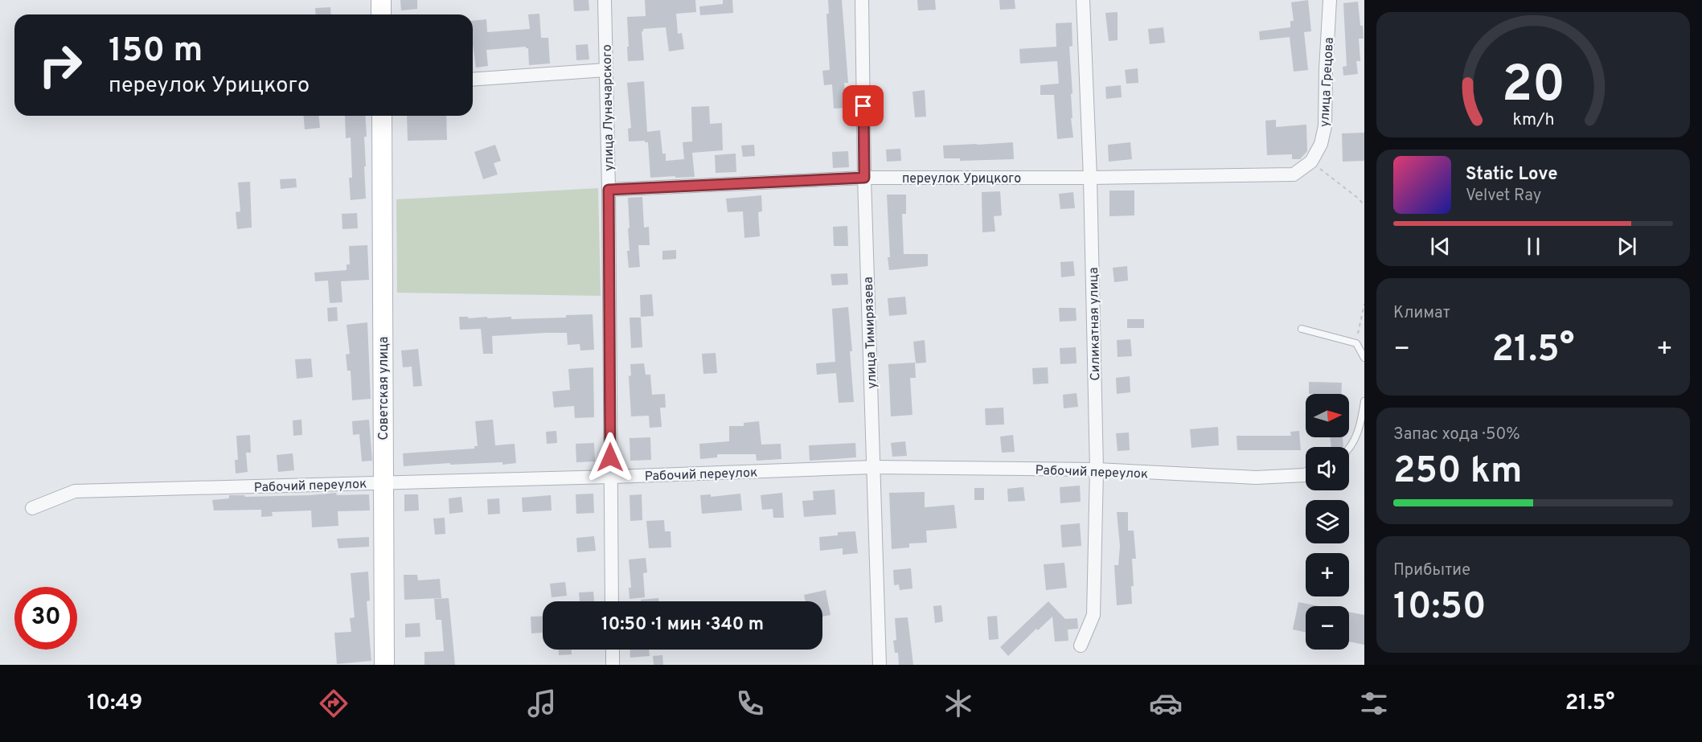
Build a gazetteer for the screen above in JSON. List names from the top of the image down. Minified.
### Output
{"streets":{"main road":["Советская улица"],"street":["улица Грецова","улица Луначарского","переулок Урицкого","Силикатная улица","улица Тимирязева","Рабочий переулок"]},"crossings":[["улица Грецова","переулок Урицкого"],["улица Луначарского","переулок Урицкого"],["улица Луначарского","Рабочий переулок"],["переулок Урицкого","Силикатная улица"],["переулок Урицкого","улица Тимирязева"],["Силикатная улица","Рабочий переулок"],["улица Тимирязева","Рабочий переулок"],["Советская улица","Рабочий переулок"]],"north":"right","page":{"turn":["150 m","переулок Урицкого"],"song":["Static Love","Velvet Ray"],"tile":["Климат",["Запас хода · 50%","250 km"],["Прибытие","10:50"]],"heat":["−","21.5°","+"],"map_buttons":["+","−"],"limit":"30","trip":"10:50 · 1 мин · 340 m","tabs":["10:49","21.5°"],"gauge":["20","km/h"]}}
